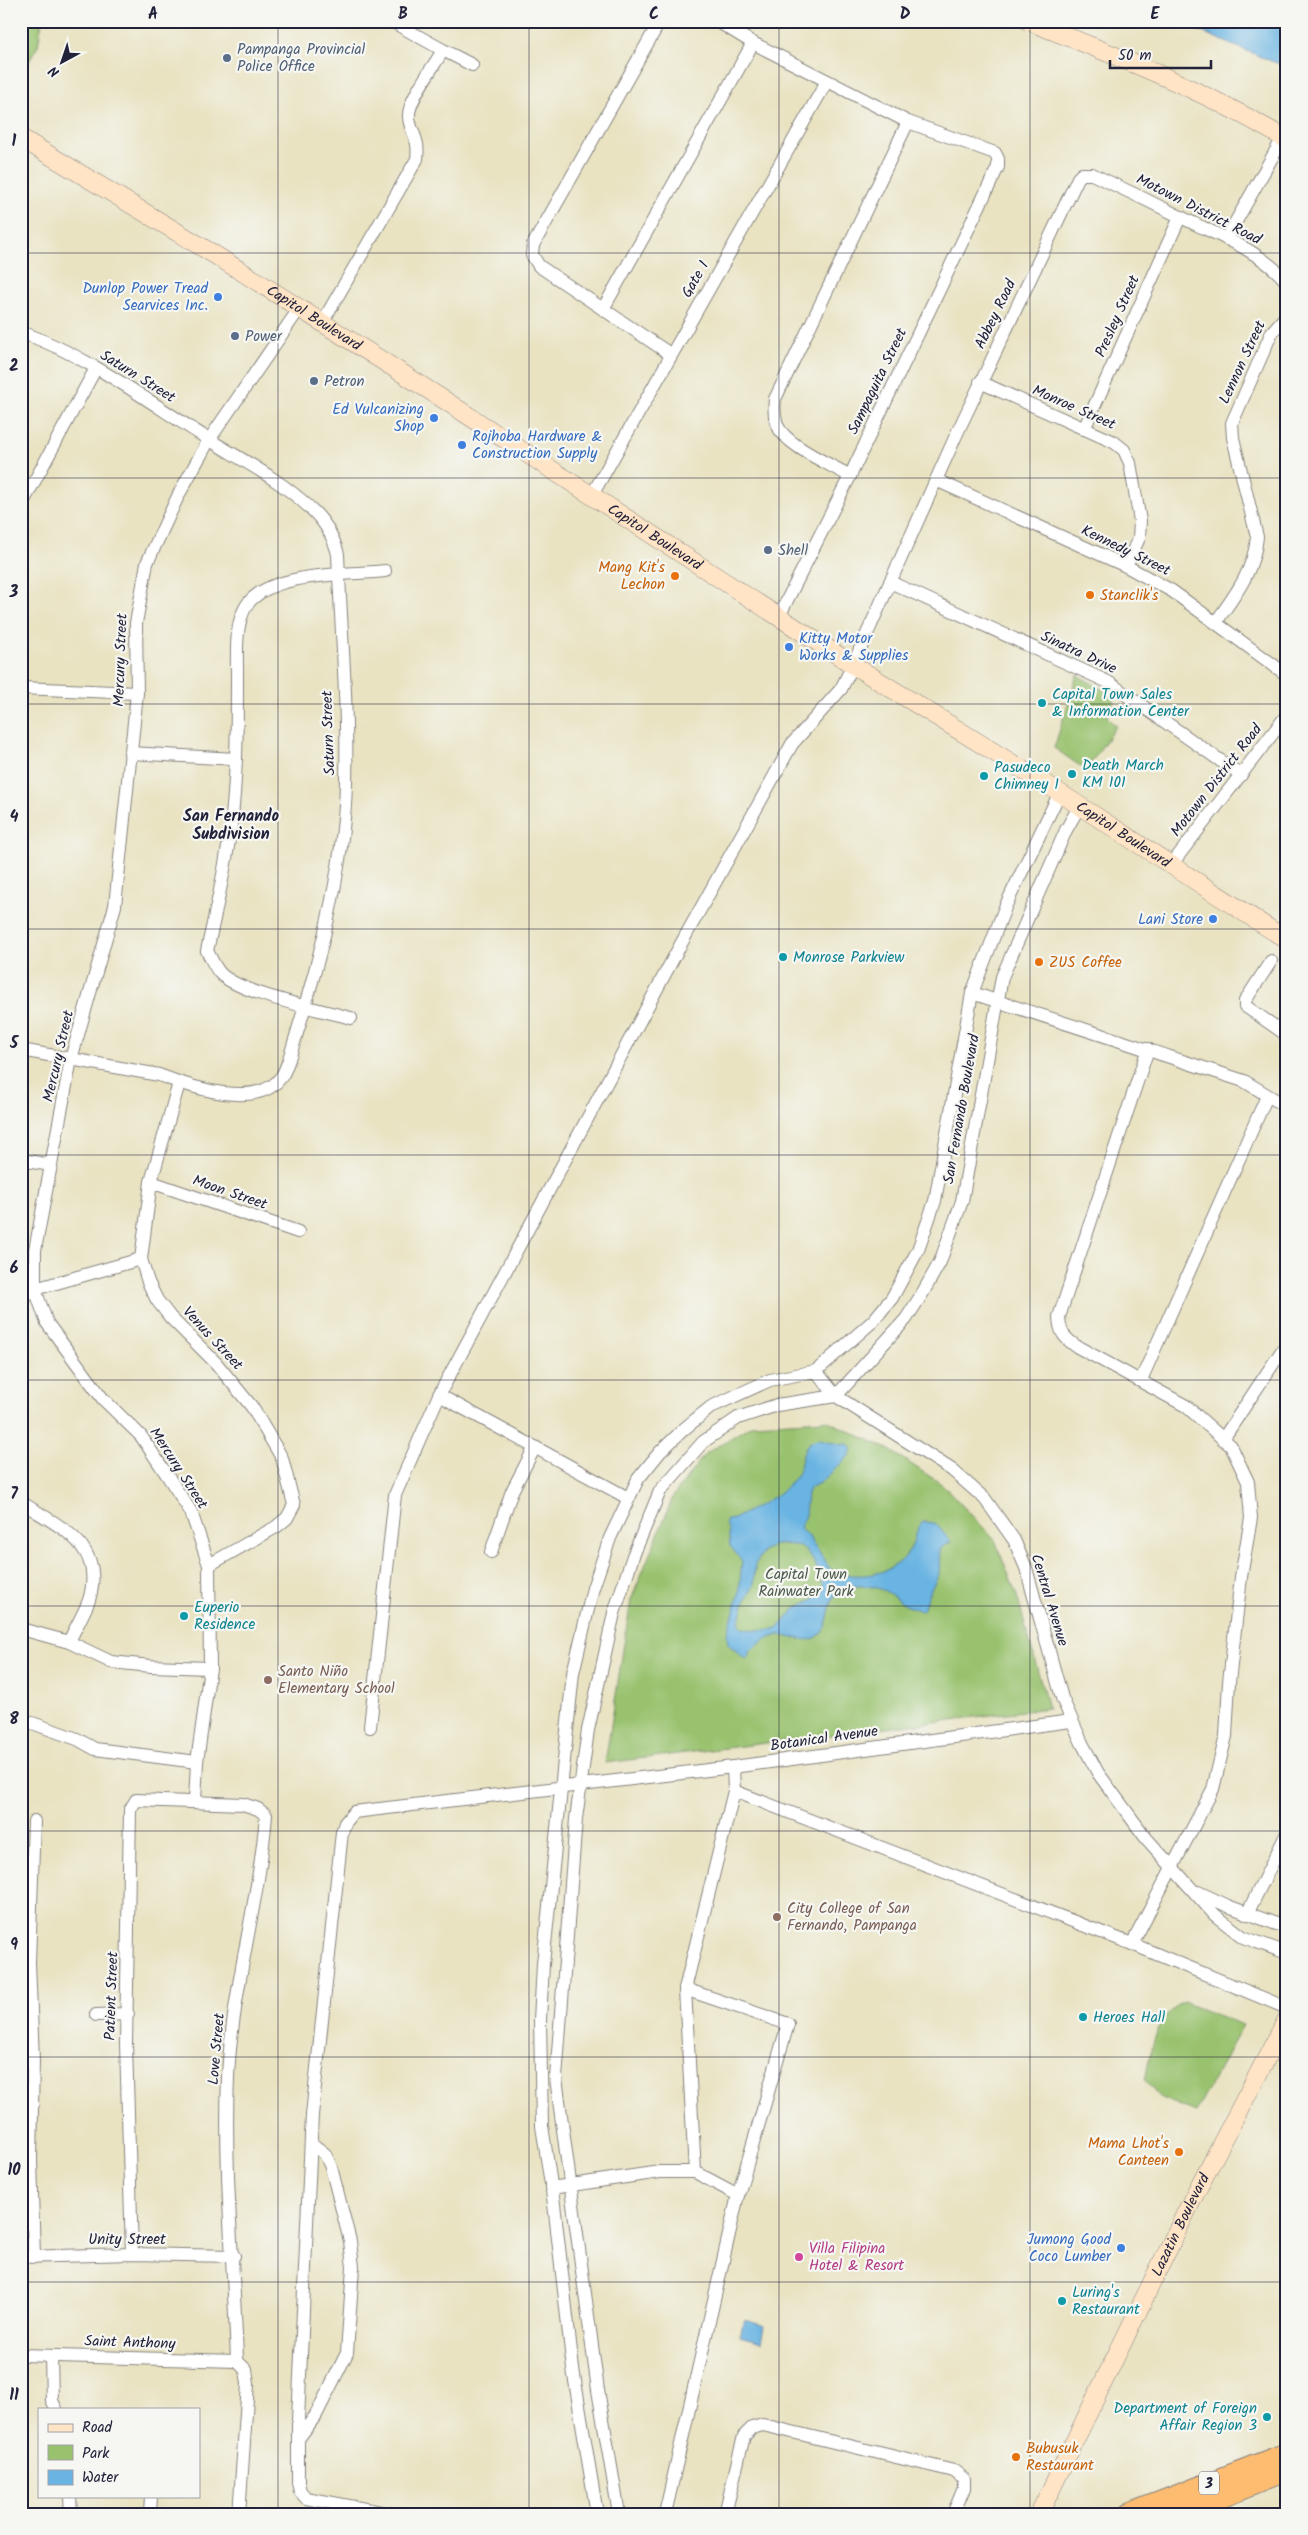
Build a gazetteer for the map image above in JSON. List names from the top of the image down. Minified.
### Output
{"streets":{"highway":["3"],"main road":["Capitol Boulevard","Lazatin Boulevard"],"street":["Motown District Road","Gate I","Abbey Road","Presley Street","Lennon Street","Saturn Street","Sampaguita Street","Monroe Street","Kennedy Street","Sinatra Drive","Mercury Street","San Fernando Boulevard","Moon Street","Venus Street","Central Avenue","Botanical Avenue","Patient Street","Love Street","Unity Street","Saint Anthony"]},"crossings":[["Motown District Road","Abbey Road"],["Motown District Road","Presley Street"],["Motown District Road","Capitol Boulevard"],["Motown District Road","Sinatra Drive"],["Gate I","Capitol Boulevard"],["Abbey Road","Capitol Boulevard"],["Abbey Road","Monroe Street"],["Abbey Road","Kennedy Street"],["Abbey Road","Sinatra Drive"],["Presley Street","Monroe Street"],["Capitol Boulevard","Sampaguita Street"],["Capitol Boulevard","Mercury Street"],["Capitol Boulevard","San Fernando Boulevard"],["Lennon Street","Kennedy Street"],["Saturn Street","Mercury Street"],["Saturn Street","Venus Street"],["Monroe Street","Kennedy Street"],["Mercury Street","Venus Street"],["Mercury Street","Patient Street"],["Mercury Street","Love Street"],["San Fernando Boulevard","Central Avenue"],["Moon Street","Venus Street"],["Central Avenue","Botanical Avenue"],["Patient Street","Love Street"],["Patient Street","Unity Street"],["Love Street","Unity Street"],["Love Street","Saint Anthony"]],"districts":["San Fernando Subdivision"],"parks":["Capital Town Rainwater Park"],"places":["Pampanga Provincial Police Office","Dunlop Power Tread Searvices Inc.","Power","Petron","Ed Vulcanizing Shop","Rojhoba Hardware & Construction Supply","Shell","Mang Kit's Lechon","Stanclik's","Kitty Motor Works & Supplies","Capital Town Sales & Information Center","Death March KM 101","Pasudeco Chimney 1","Lani Store","Monrose Parkview","ZUS Coffee","Euperio Residence","Santo Niño Elementary School","City College of San Fernando, Pampanga","Heroes Hall","Mama Lhot's Canteen","Jumong Good Coco Lumber","Villa Filipina Hotel & Resort","Luring's Restaurant","Department of Foreign Affair Region 3","Bubusuk Restaurant"],"legend":["Road","Park","Water"],"scale_bar":"50 m","north":"bottom left","grid":{"columns":["A","B","C","D","E"],"rows":["1","2","3","4","5","6","7","8","9","10","11"]}}
